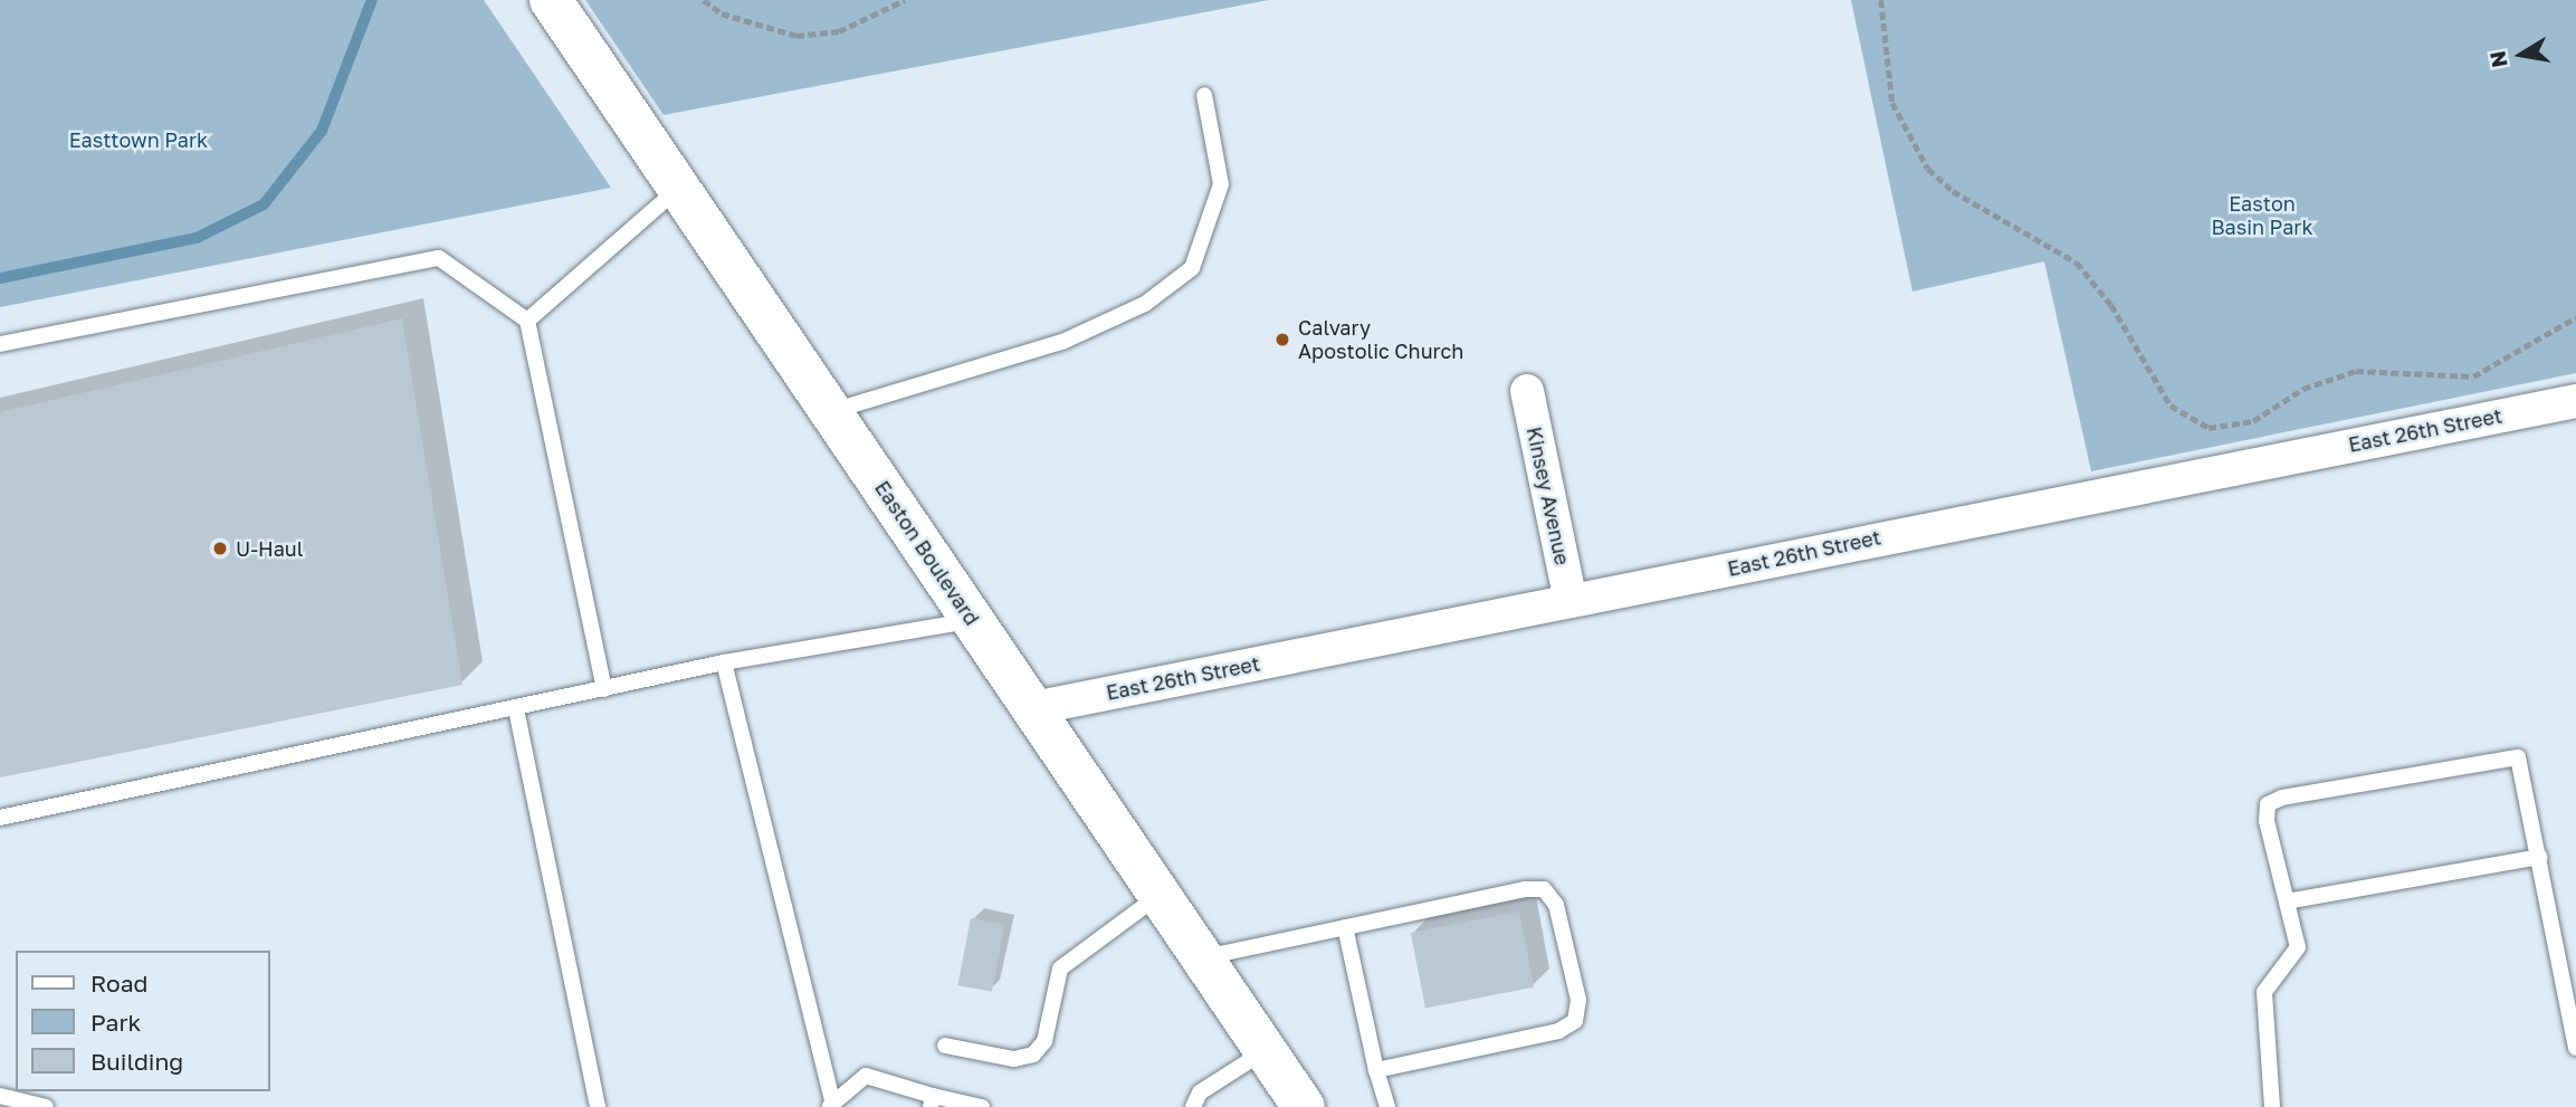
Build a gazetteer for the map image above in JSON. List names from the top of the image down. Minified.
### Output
{"streets":{"main road":["Easton Boulevard"],"street":["East 26th Street","Kinsey Avenue"]},"crossings":[["East 26th Street","Kinsey Avenue"],["East 26th Street","Easton Boulevard"]],"parks":["Easttown Park","Easton Basin Park"],"places":["Calvary Apostolic Church","U-Haul"],"legend":["Road","Park","Building"],"north":"left"}
